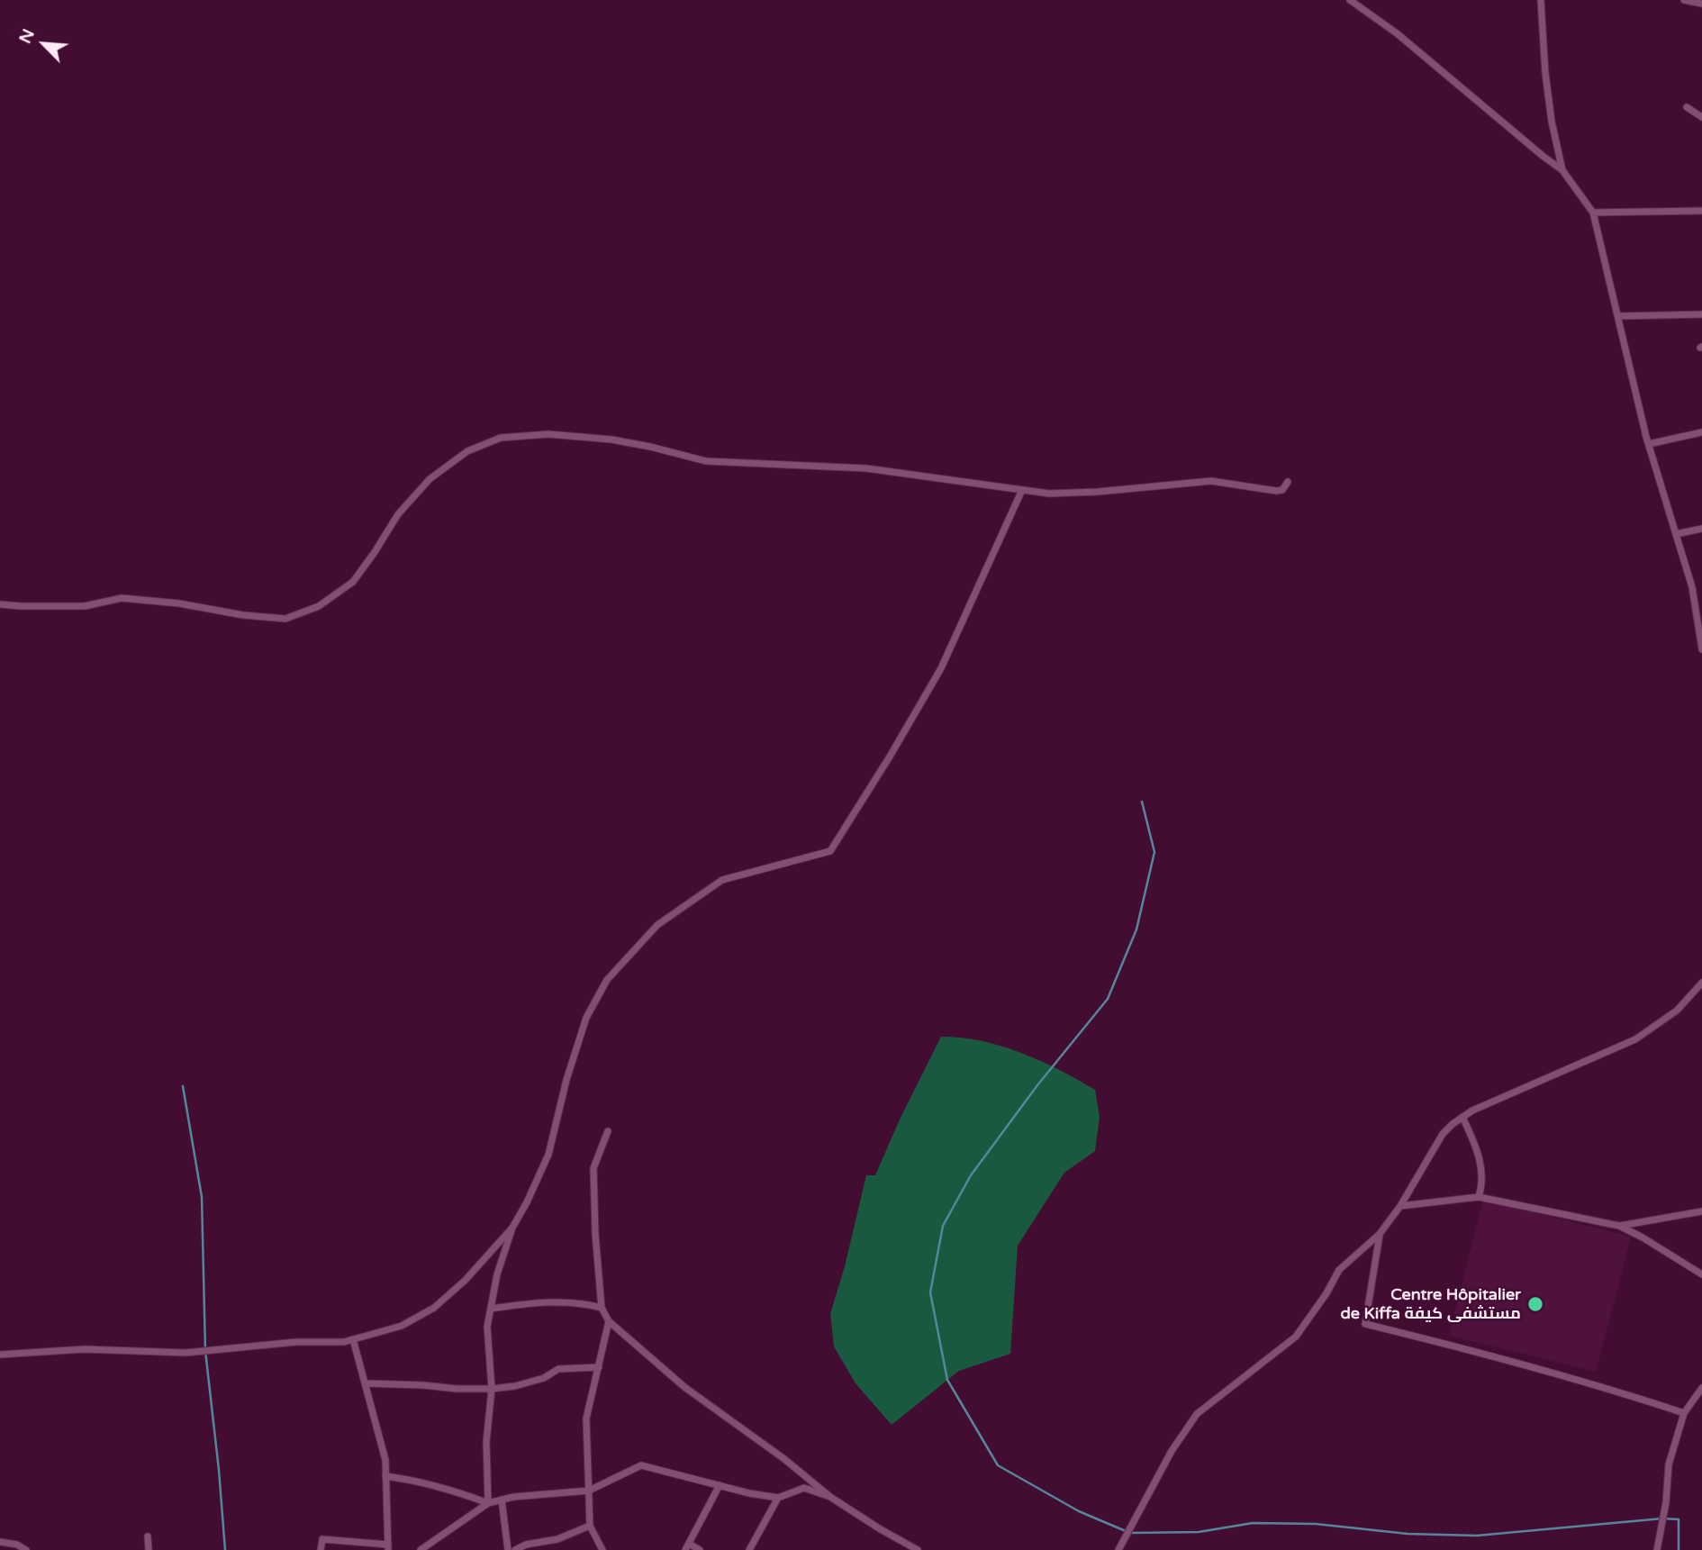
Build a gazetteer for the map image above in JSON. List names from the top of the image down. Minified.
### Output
{"places":["Centre Hôpitalier de Kiffa مستشفى كيفة"],"north":"top left"}
